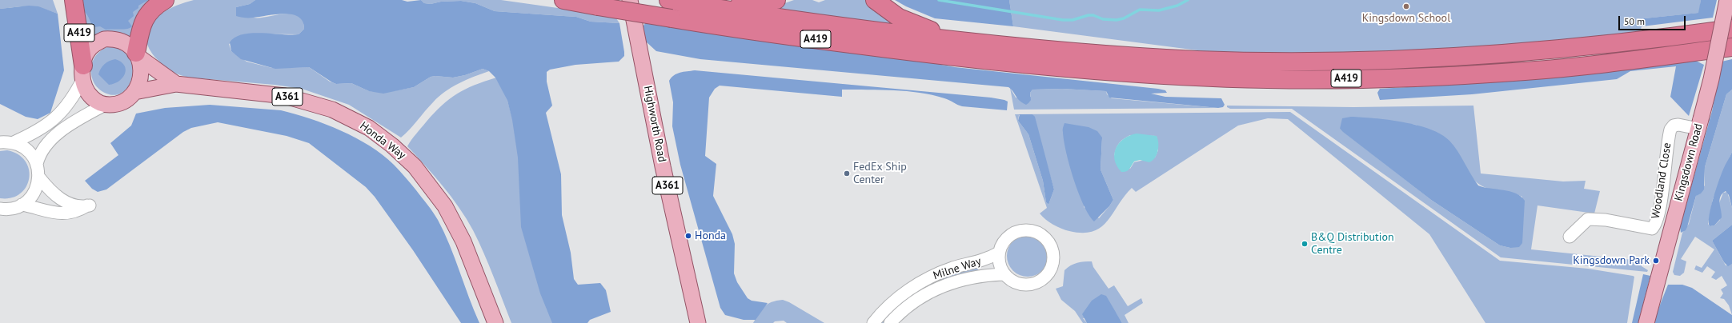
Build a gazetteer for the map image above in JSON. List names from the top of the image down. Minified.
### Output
{"streets":{"highway":["A419"],"main road":["A361","Highworth Road","Honda Way","Kingsdown Road"],"street":["Woodland Close","Milne Way"]},"crossings":[["A419","Honda Way"],["Kingsdown Road","Woodland Close"]],"places":["Kingsdown School","FedEx Ship Center","Honda","B&Q Distribution Centre","Kingsdown Park"],"scale_bar":"50 m"}
